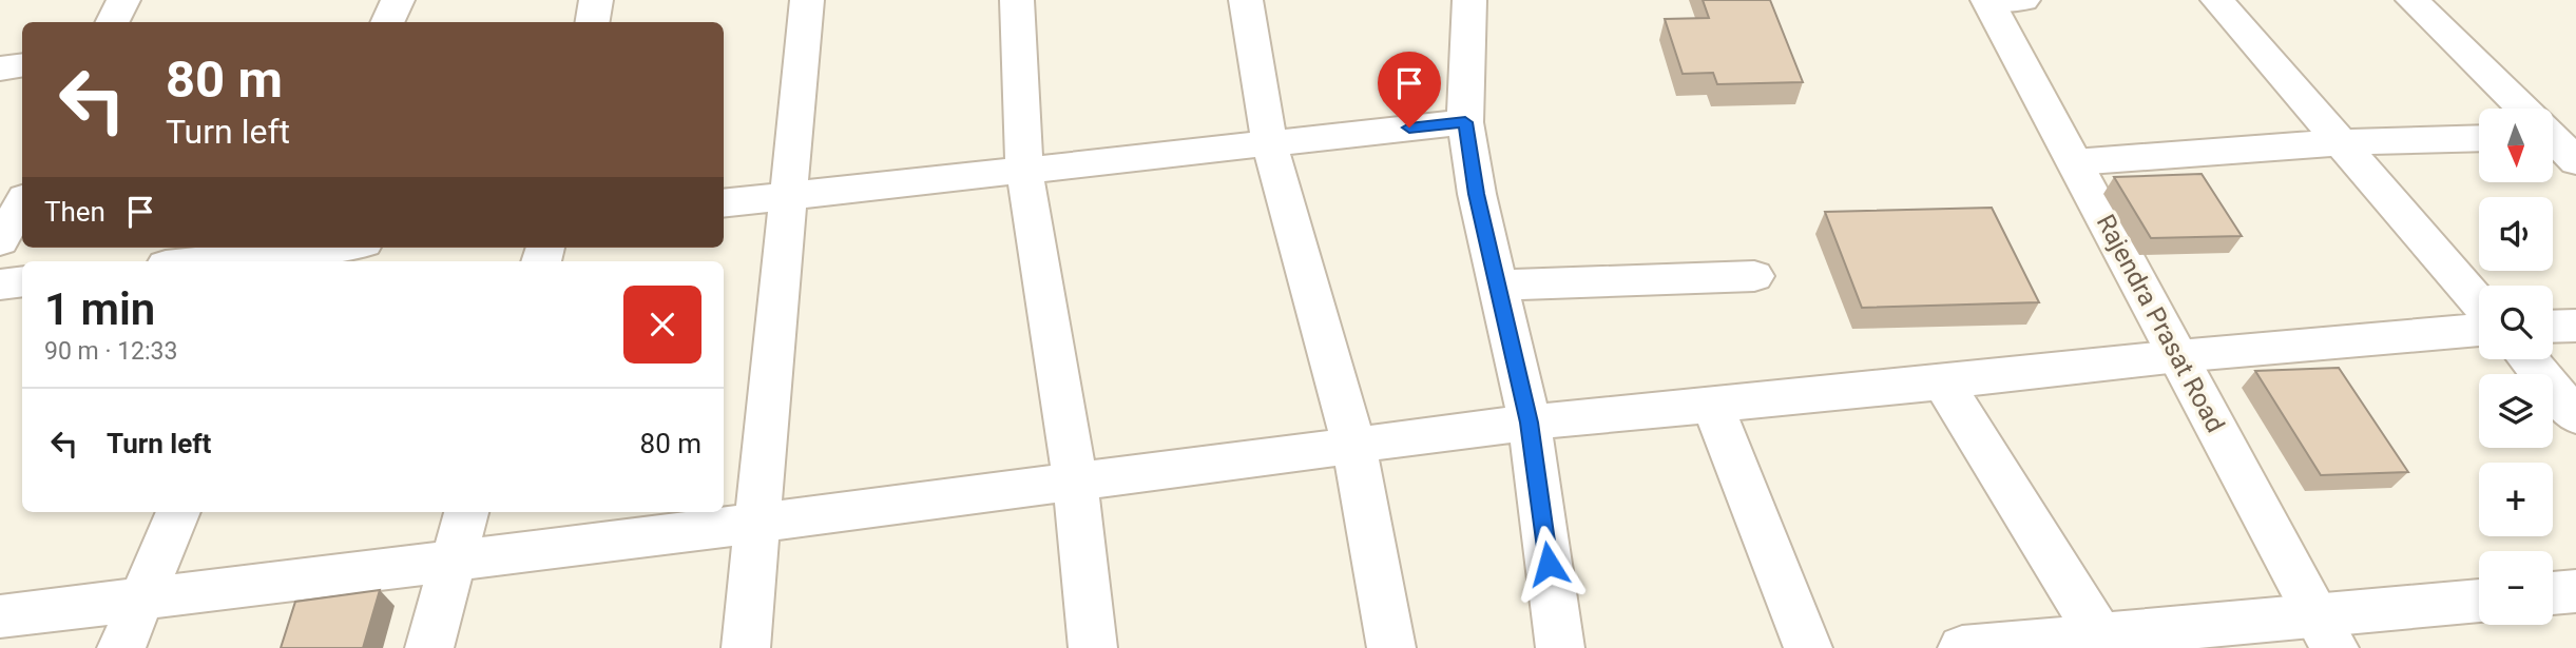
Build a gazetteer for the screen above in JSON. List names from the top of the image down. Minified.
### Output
{"streets":{"street":["Rajendra Prasat Road"]},"north":"bottom","page":{"turn":["80 m","Turn left"],"map_buttons":["+","−"],"then":"Then","heading":["1 min","90 m · 12:33"],"list":[{"name":"Turn left","value":"80 m"}]}}
